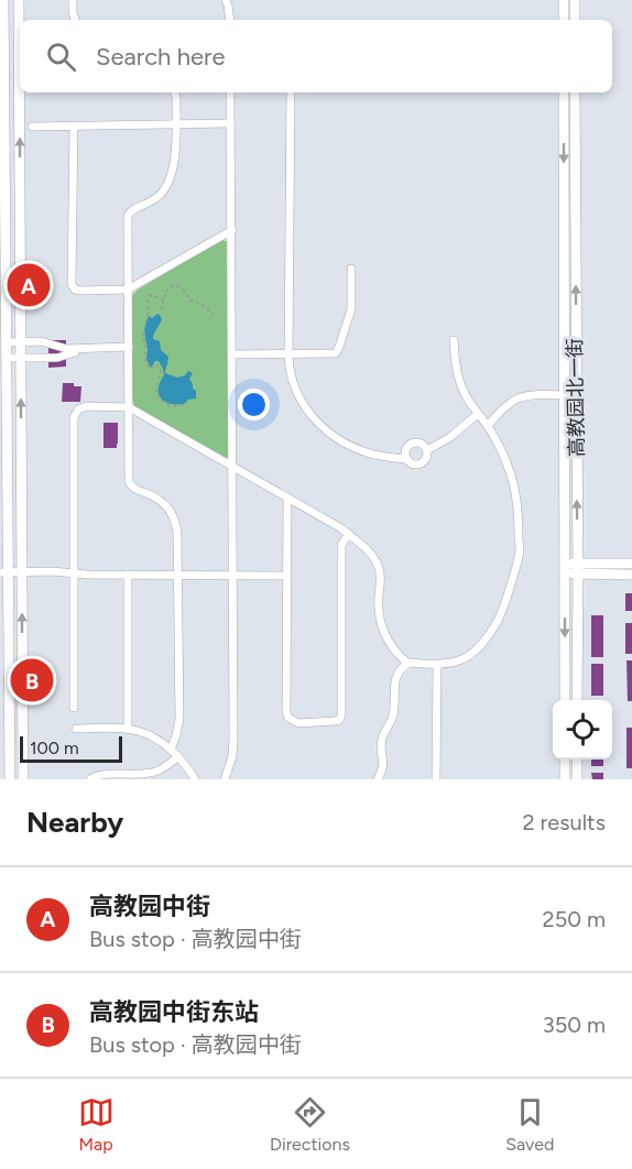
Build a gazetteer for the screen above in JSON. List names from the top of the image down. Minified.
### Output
{"streets":{"main road":["高教园北一街"]},"scale_bar":"100 m","page":{"search":"Search here","pins":["A","B"],"scale":"100 m","heading":["Nearby","2 results"],"list":[{"mark":"A","name":"高教园中街","note":"Bus stop · 高教园中街","value":"250 m"},{"mark":"B","name":"高教园中街东站","note":"Bus stop · 高教园中街","value":"350 m"}],"nav":["Map","Directions","Saved"]}}
